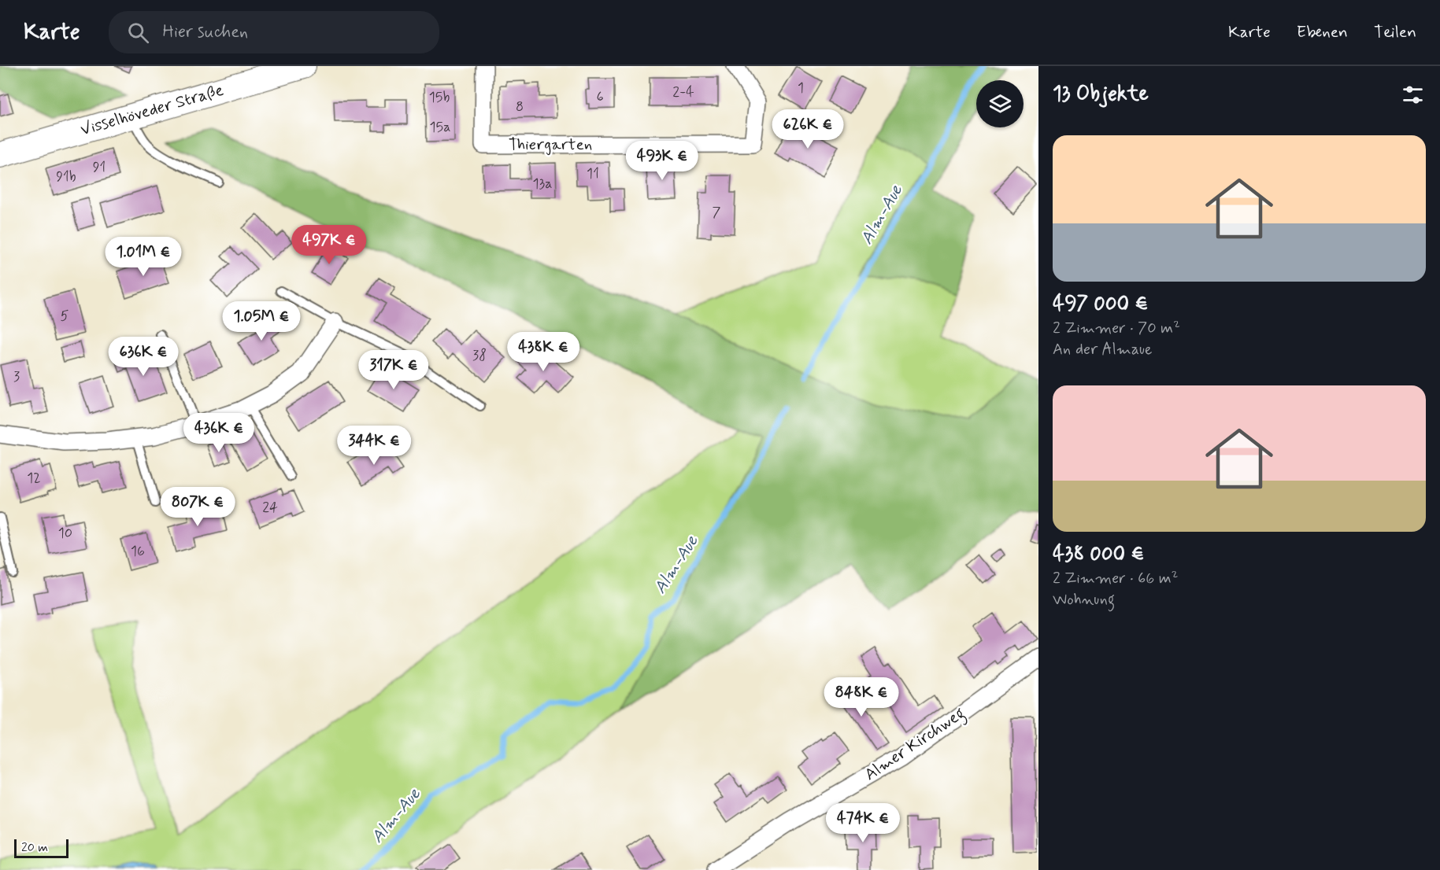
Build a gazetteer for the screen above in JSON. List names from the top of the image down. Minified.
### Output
{"streets":{"street":["Visselhöveder Straße","Thiergarten","Almer Kirchweg"]},"water":["Alm-Aue"],"house_numbers":["1","2-4","6","15b","8","15a","91","11","91b","13a","7","5","38","3","12","24","10","16"],"scale_bar":"20 m","page":{"header":"Karte","search":"Hier suchen","nav":["Karte","Ebenen","Teilen"],"heading":"13 Objekte","price":["626K €","493K €","497K €","1.01M €","1.05M €","438K €","636K €","317K €","436K €","344K €","807K €","848K €","474K €"],"list":[{"name":"497 000 €","note":"2 Zimmer · 70 m² · An der Almaue"},{"name":"438 000 €","note":"2 Zimmer · 66 m² · Wohnung"}],"scale":"20 m"}}
